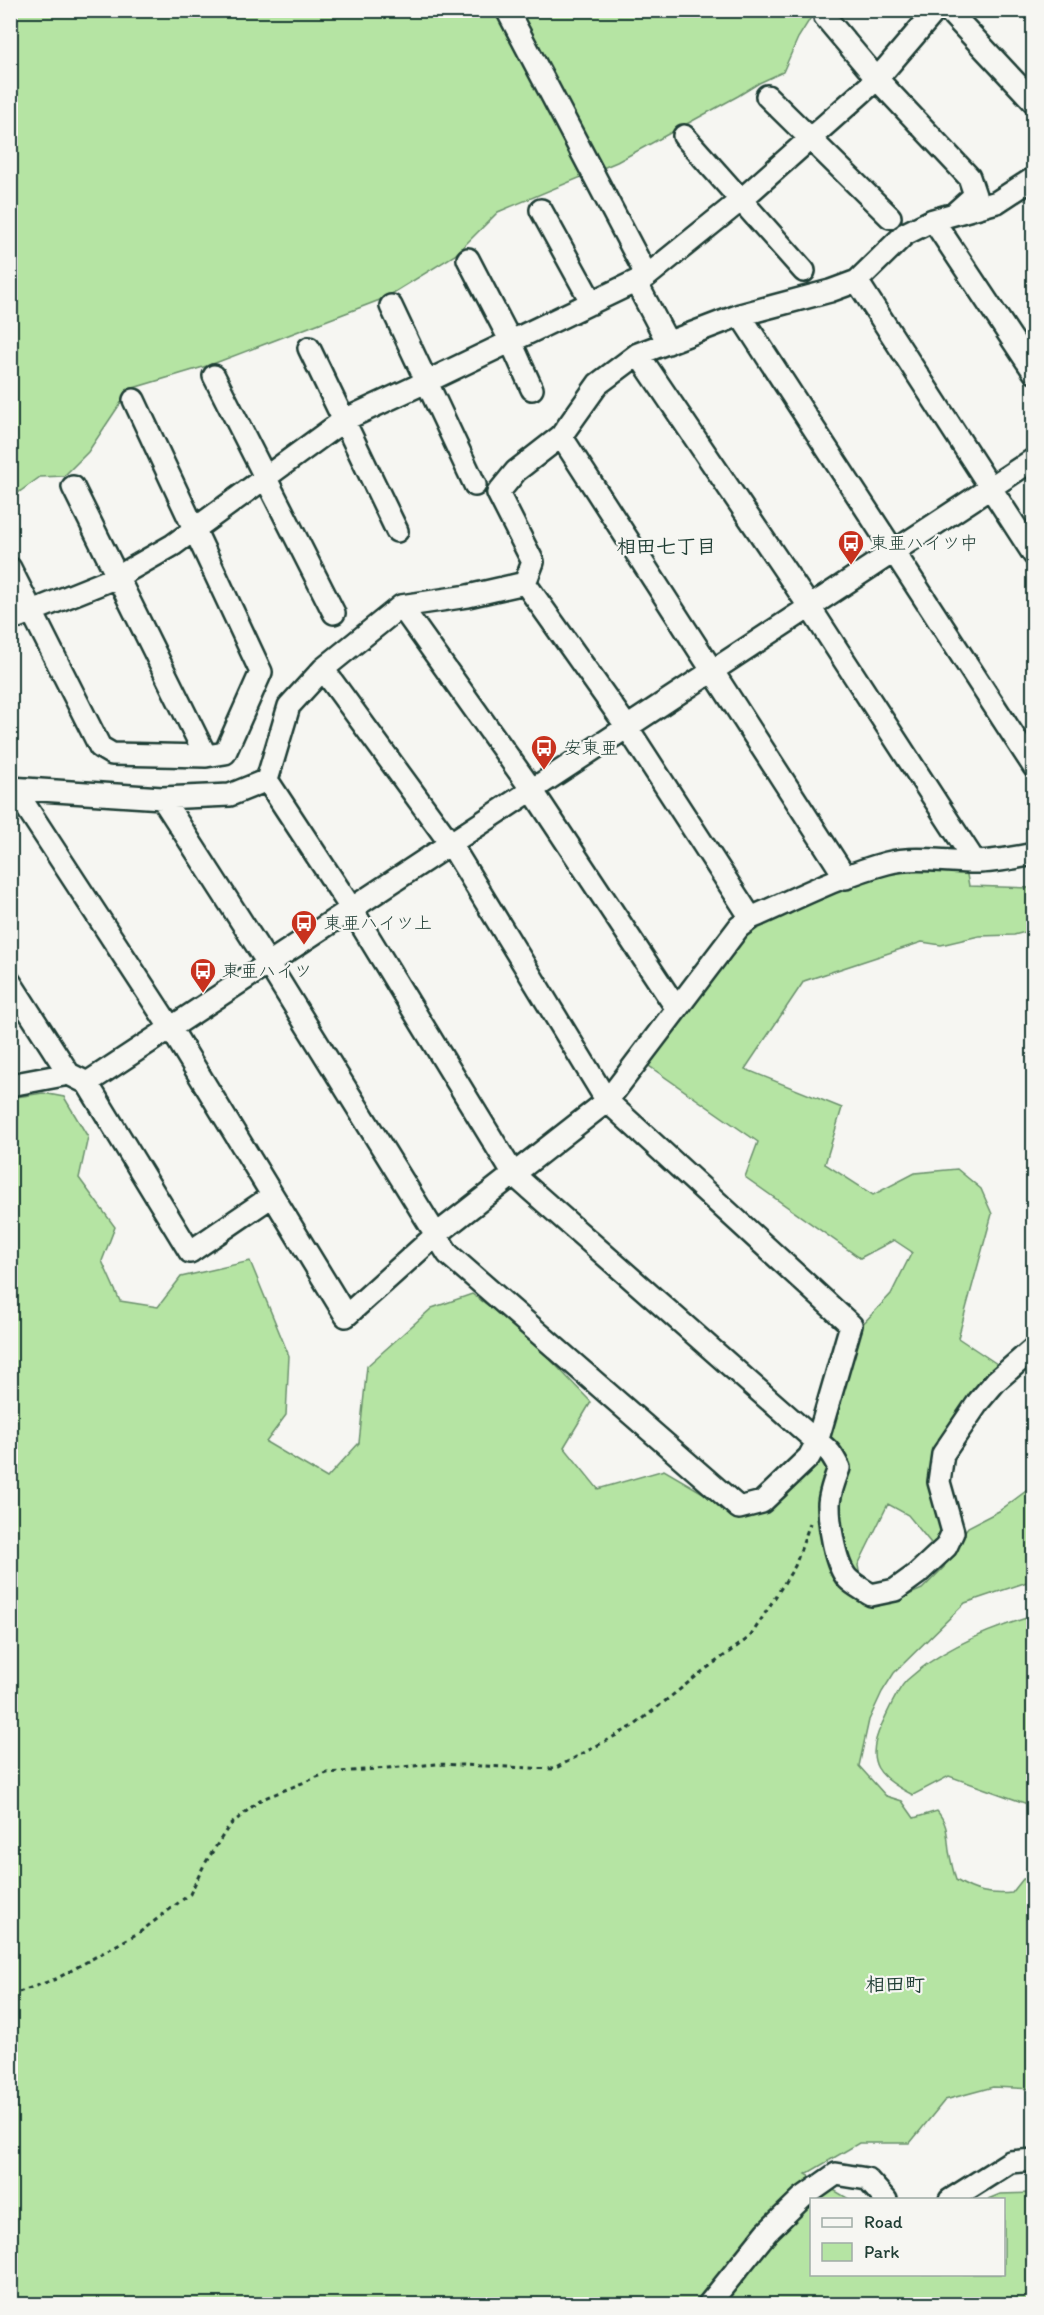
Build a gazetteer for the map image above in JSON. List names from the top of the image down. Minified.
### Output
{"districts":["相田七丁目","相田町"],"places":{"bus stop":["東亜ハイツ中","安東亜","東亜ハイツ上","東亜ハイツ"]},"legend":["Road","Park"]}
